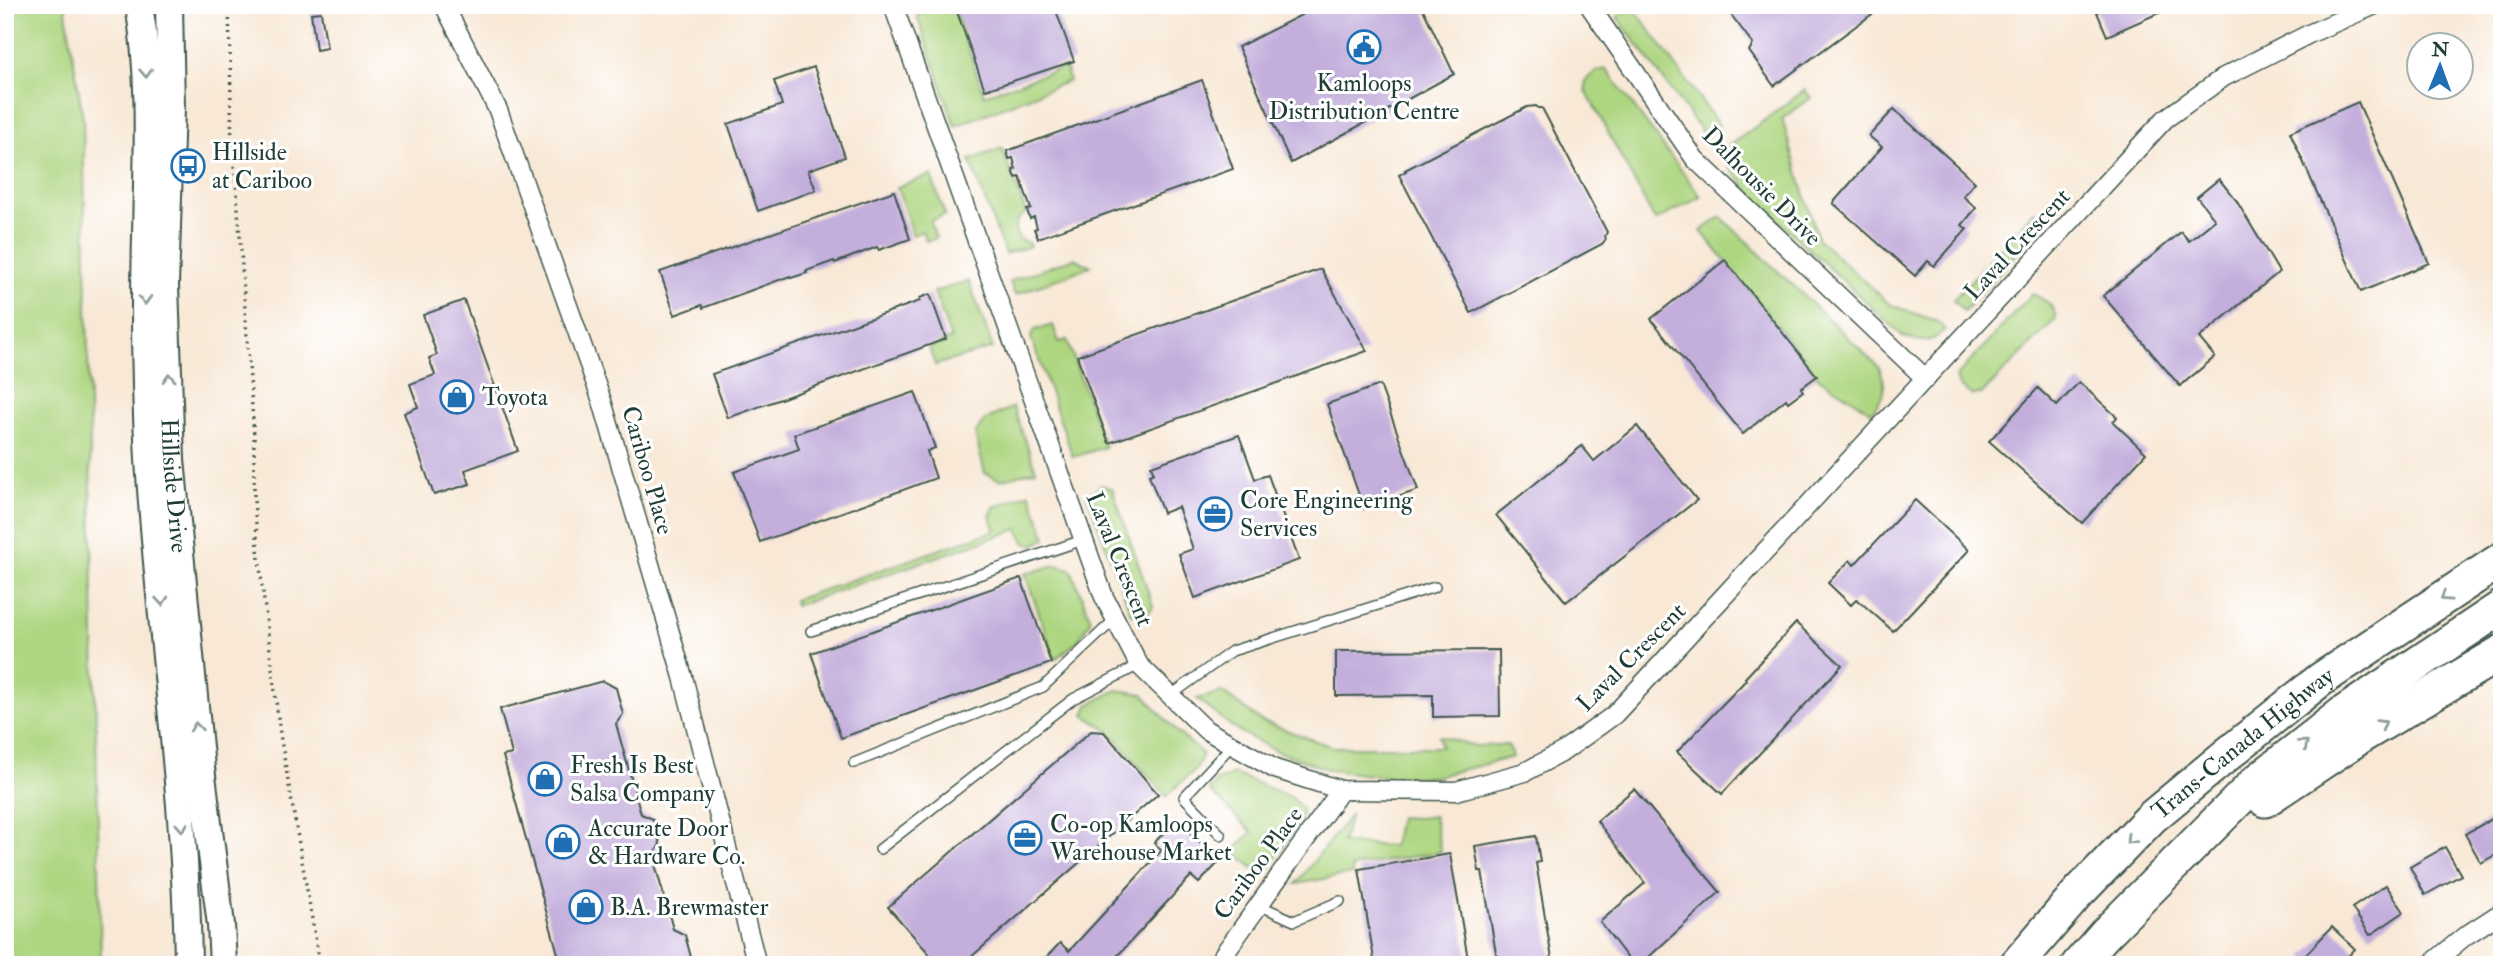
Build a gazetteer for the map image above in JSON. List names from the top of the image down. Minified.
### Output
{"streets":{"highway":["Trans-Canada Highway"],"main road":["Hillside Drive"],"street":["Dalhousie Drive","Laval Crescent","Cariboo Place"]},"crossings":[["Dalhousie Drive","Laval Crescent"],["Laval Crescent","Cariboo Place"]],"places":{"public building":["Kamloops Distribution Centre"],"bus stop":["Hillside at Cariboo"],"shop":["Toyota","Fresh Is Best Salsa Company","Accurate Door & Hardware Co.","B.A. Brewmaster"],"office":["Core Engineering Services","Co-op Kamloops Warehouse Market"]},"north":"top"}
